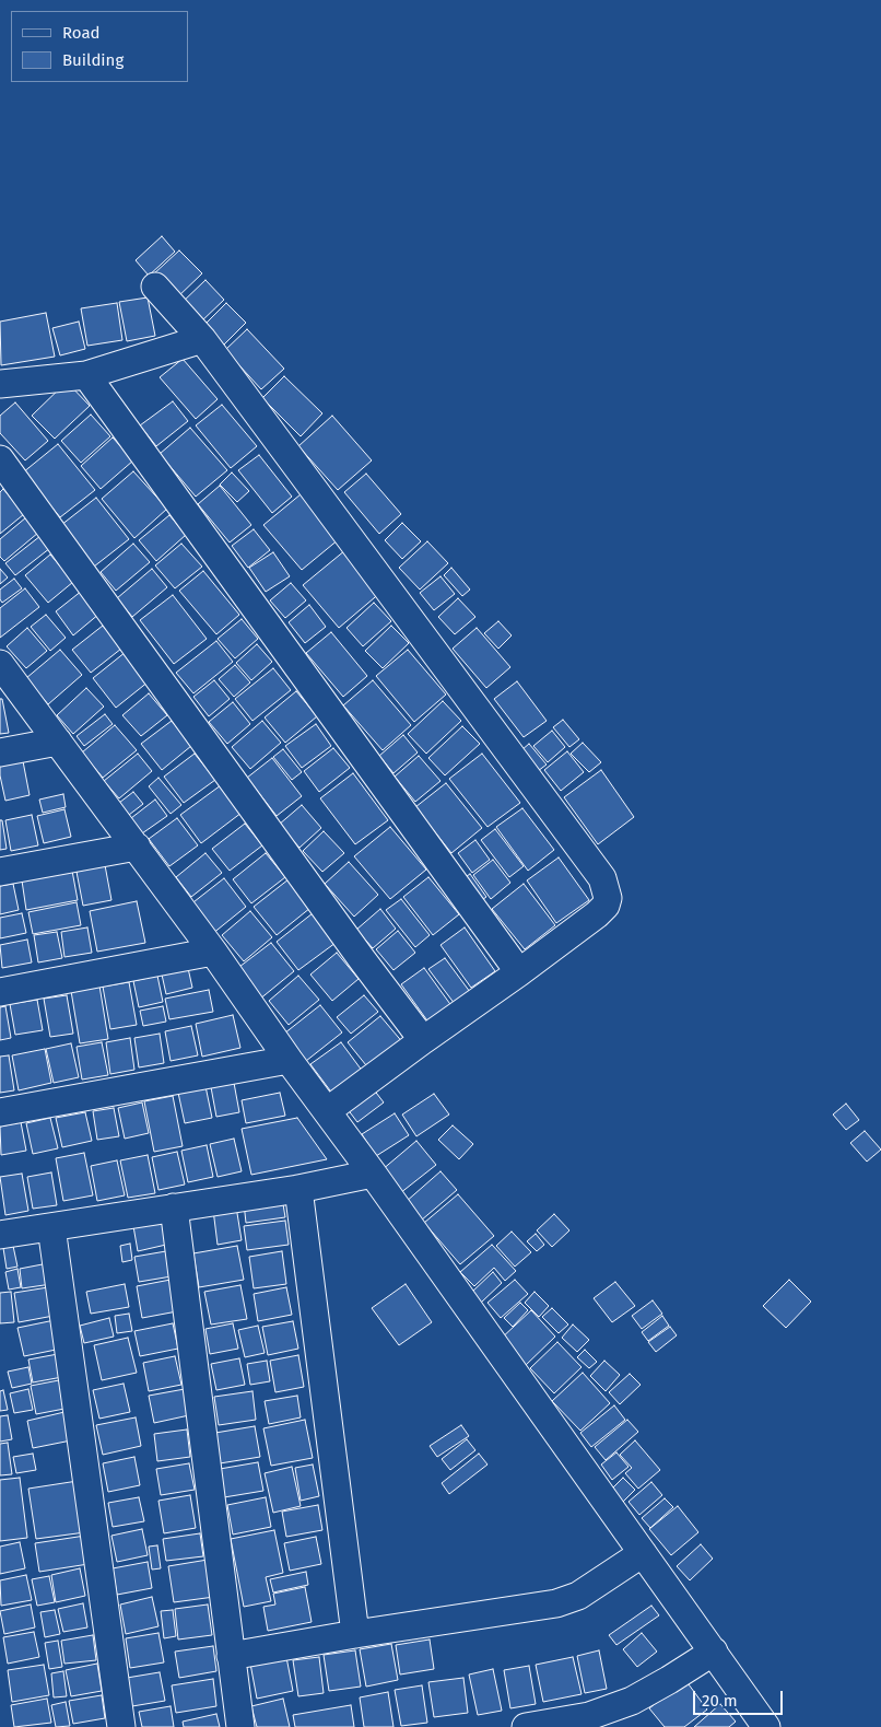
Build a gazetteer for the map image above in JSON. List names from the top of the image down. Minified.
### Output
{"legend":["Road","Building"],"scale_bar":"20 m"}
